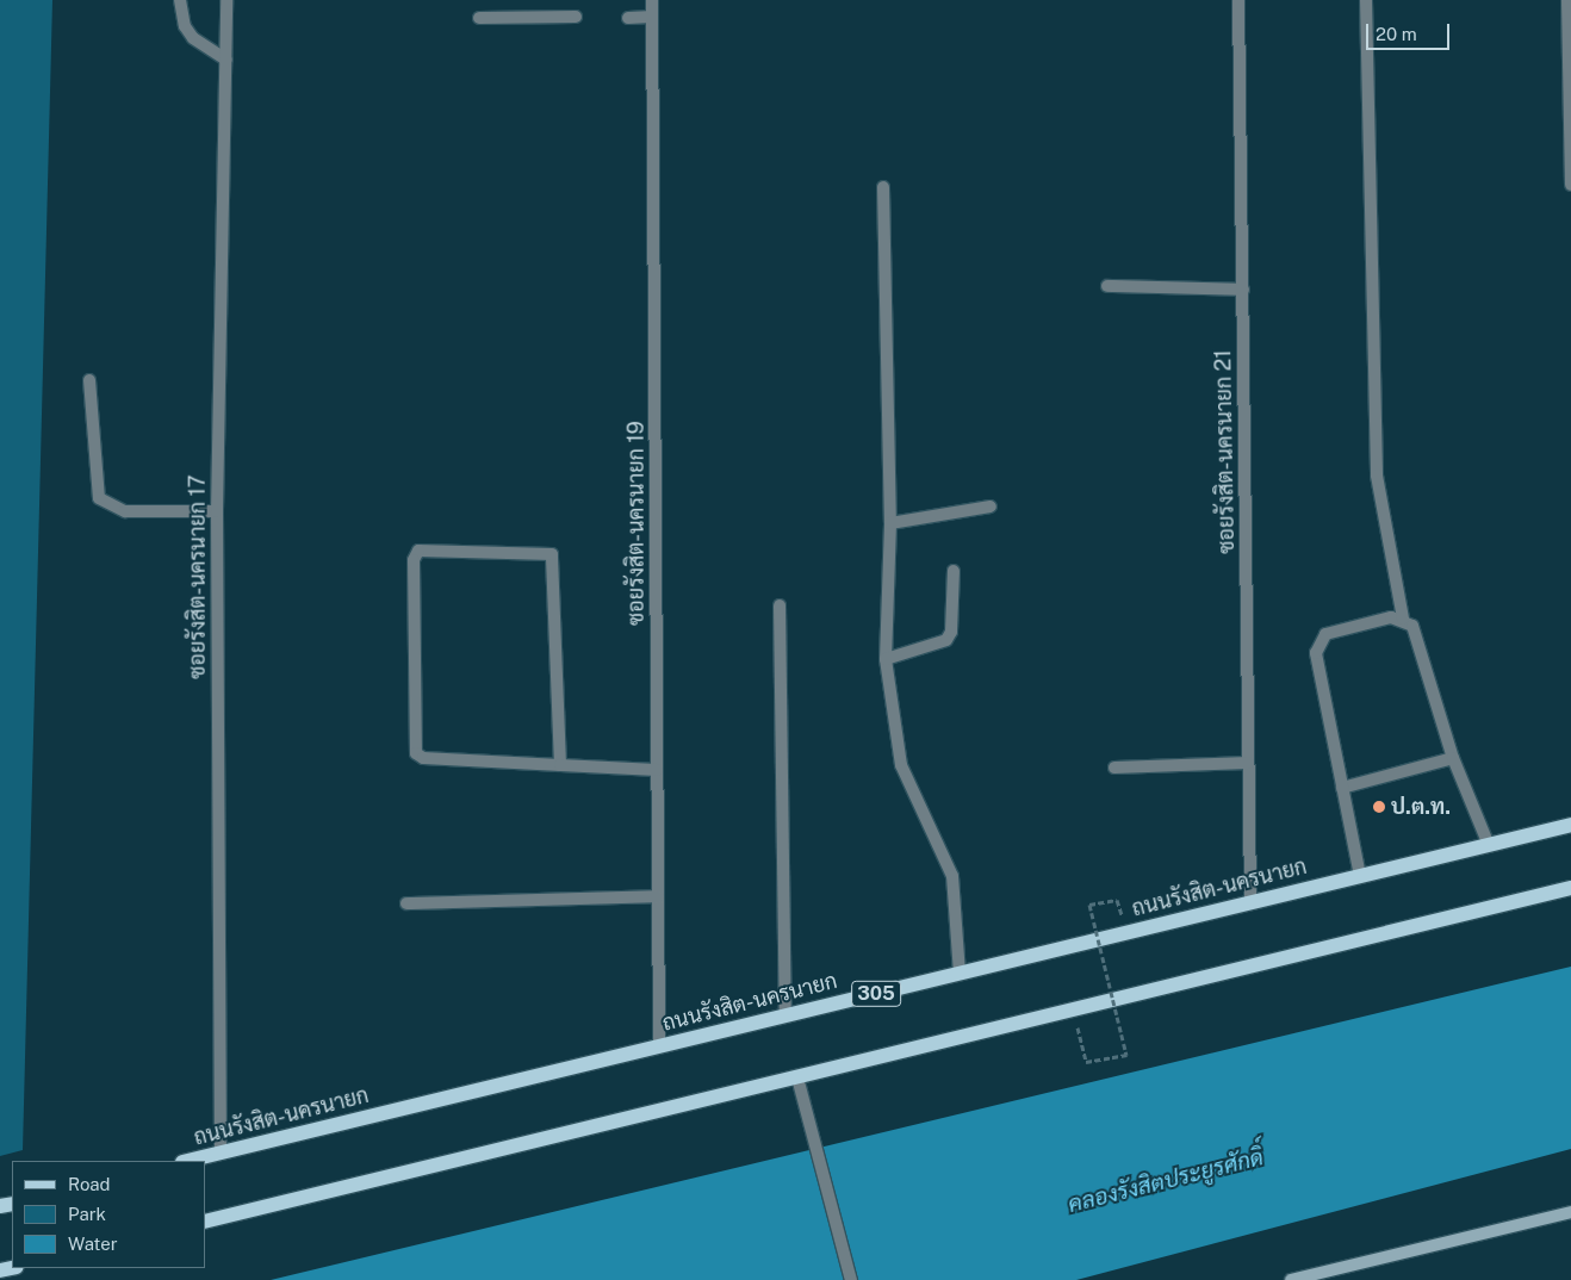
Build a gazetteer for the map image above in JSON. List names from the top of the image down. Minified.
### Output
{"streets":{"main road":["ถนนรังสิต-นครนายก","305"],"street":["ซอยรังสิต-นครนายก 21","ซอยรังสิต-นครนายก 19","ซอยรังสิต-นครนายก 17"]},"crossings":[["ซอยรังสิต-นครนายก 21","ถนนรังสิต-นครนายก"],["ซอยรังสิต-นครนายก 19","ถนนรังสิต-นครนายก"],["ซอยรังสิต-นครนายก 17","ถนนรังสิต-นครนายก"]],"water":["คลองรังสิตประยูรศักดิ์"],"places":["ป.ต.ท."],"legend":["Road","Park","Water"],"scale_bar":"20 m"}
